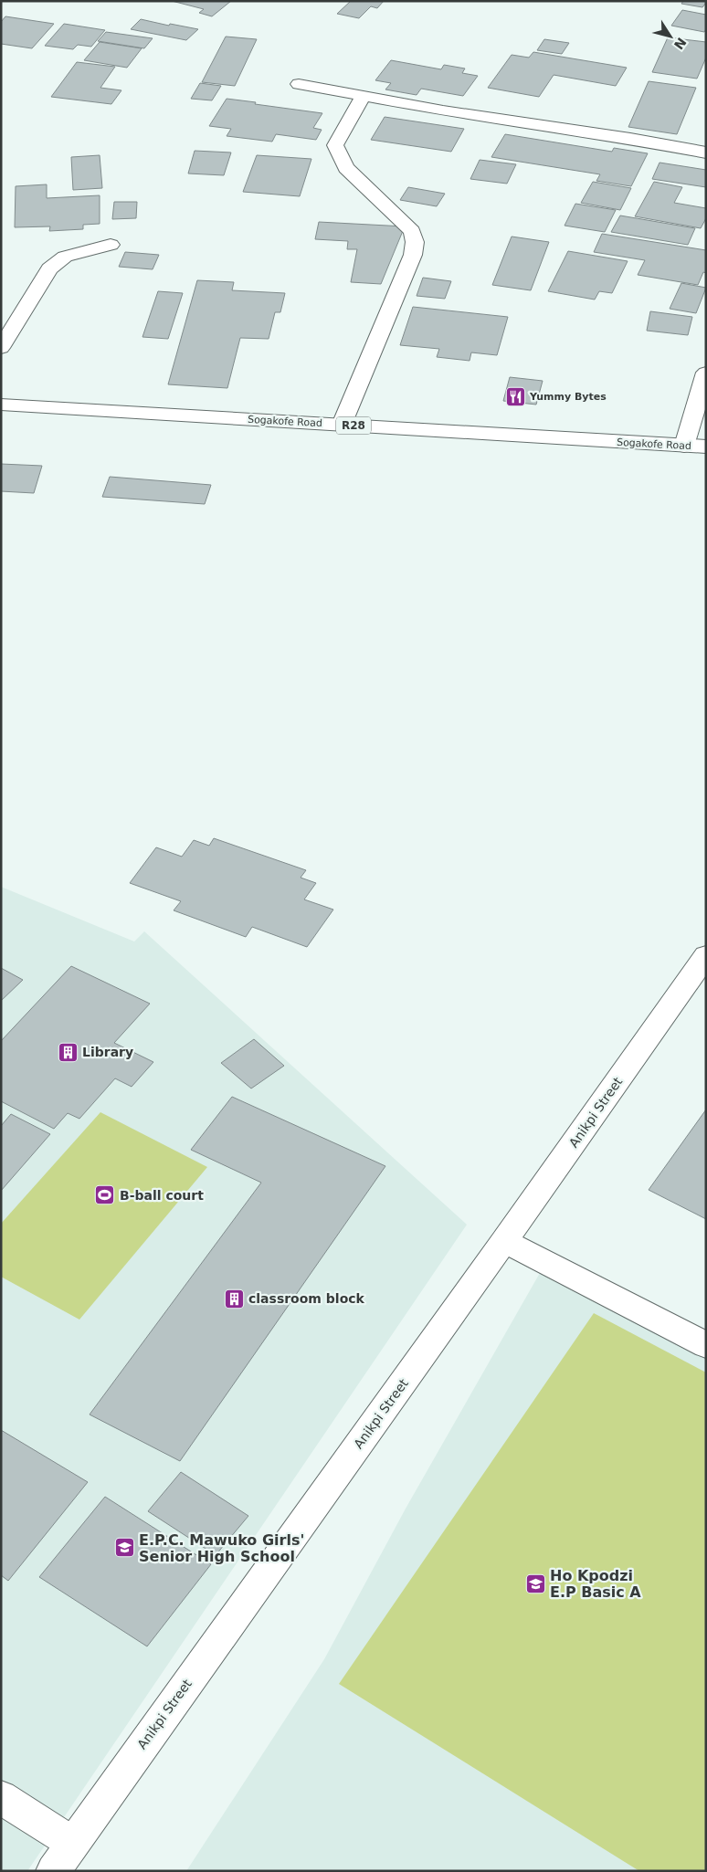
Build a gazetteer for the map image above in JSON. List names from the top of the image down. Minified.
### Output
{"streets":{"street":["Sogakofe Road","R28","Anikpi Street"]},"places":{"restaurant":["Yummy Bytes"],"building":["Library","classroom block"],"sports":["B-ball court"],"school or university":["E.P.C. Mawuko Girls' Senior High School","Ho Kpodzi E.P Basic A"]},"north":"bottom right"}
